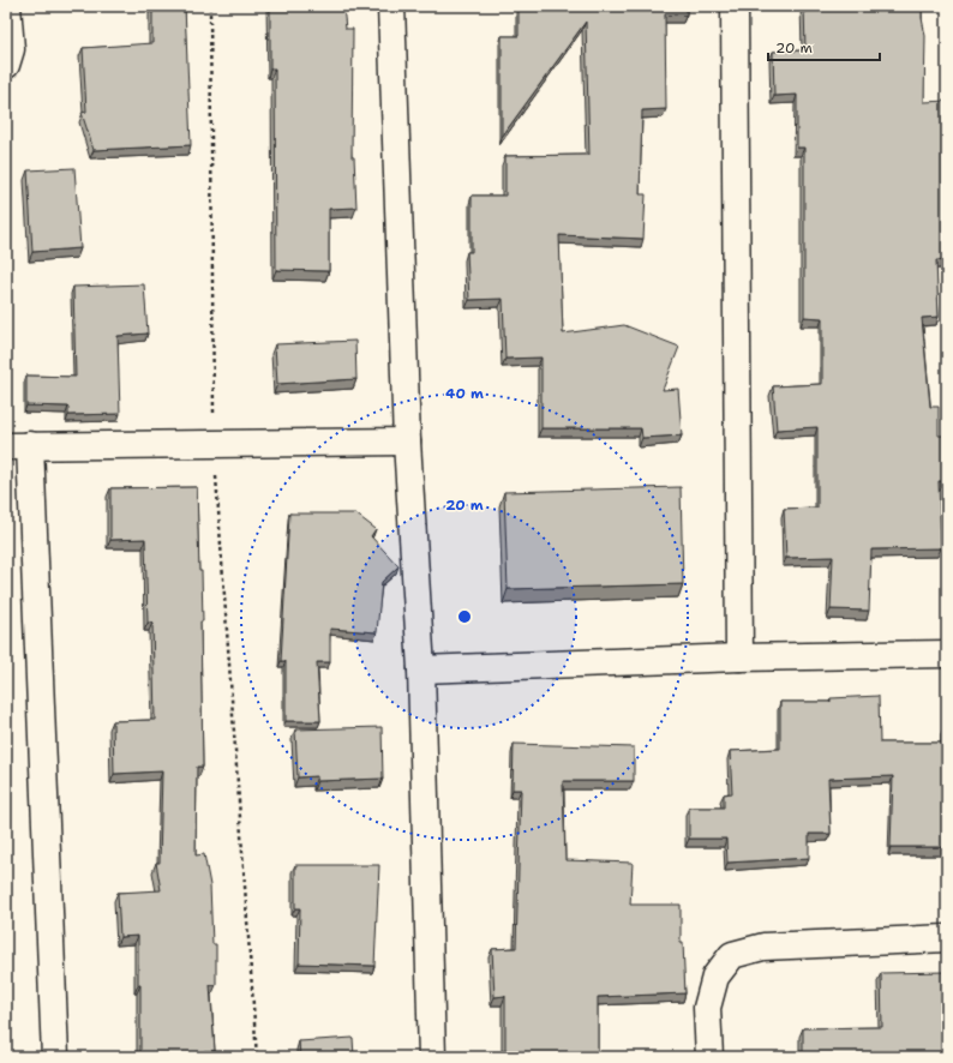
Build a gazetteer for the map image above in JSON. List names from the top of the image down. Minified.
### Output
{"scale_bar":"20 m","rings":["40 m","20 m"]}
